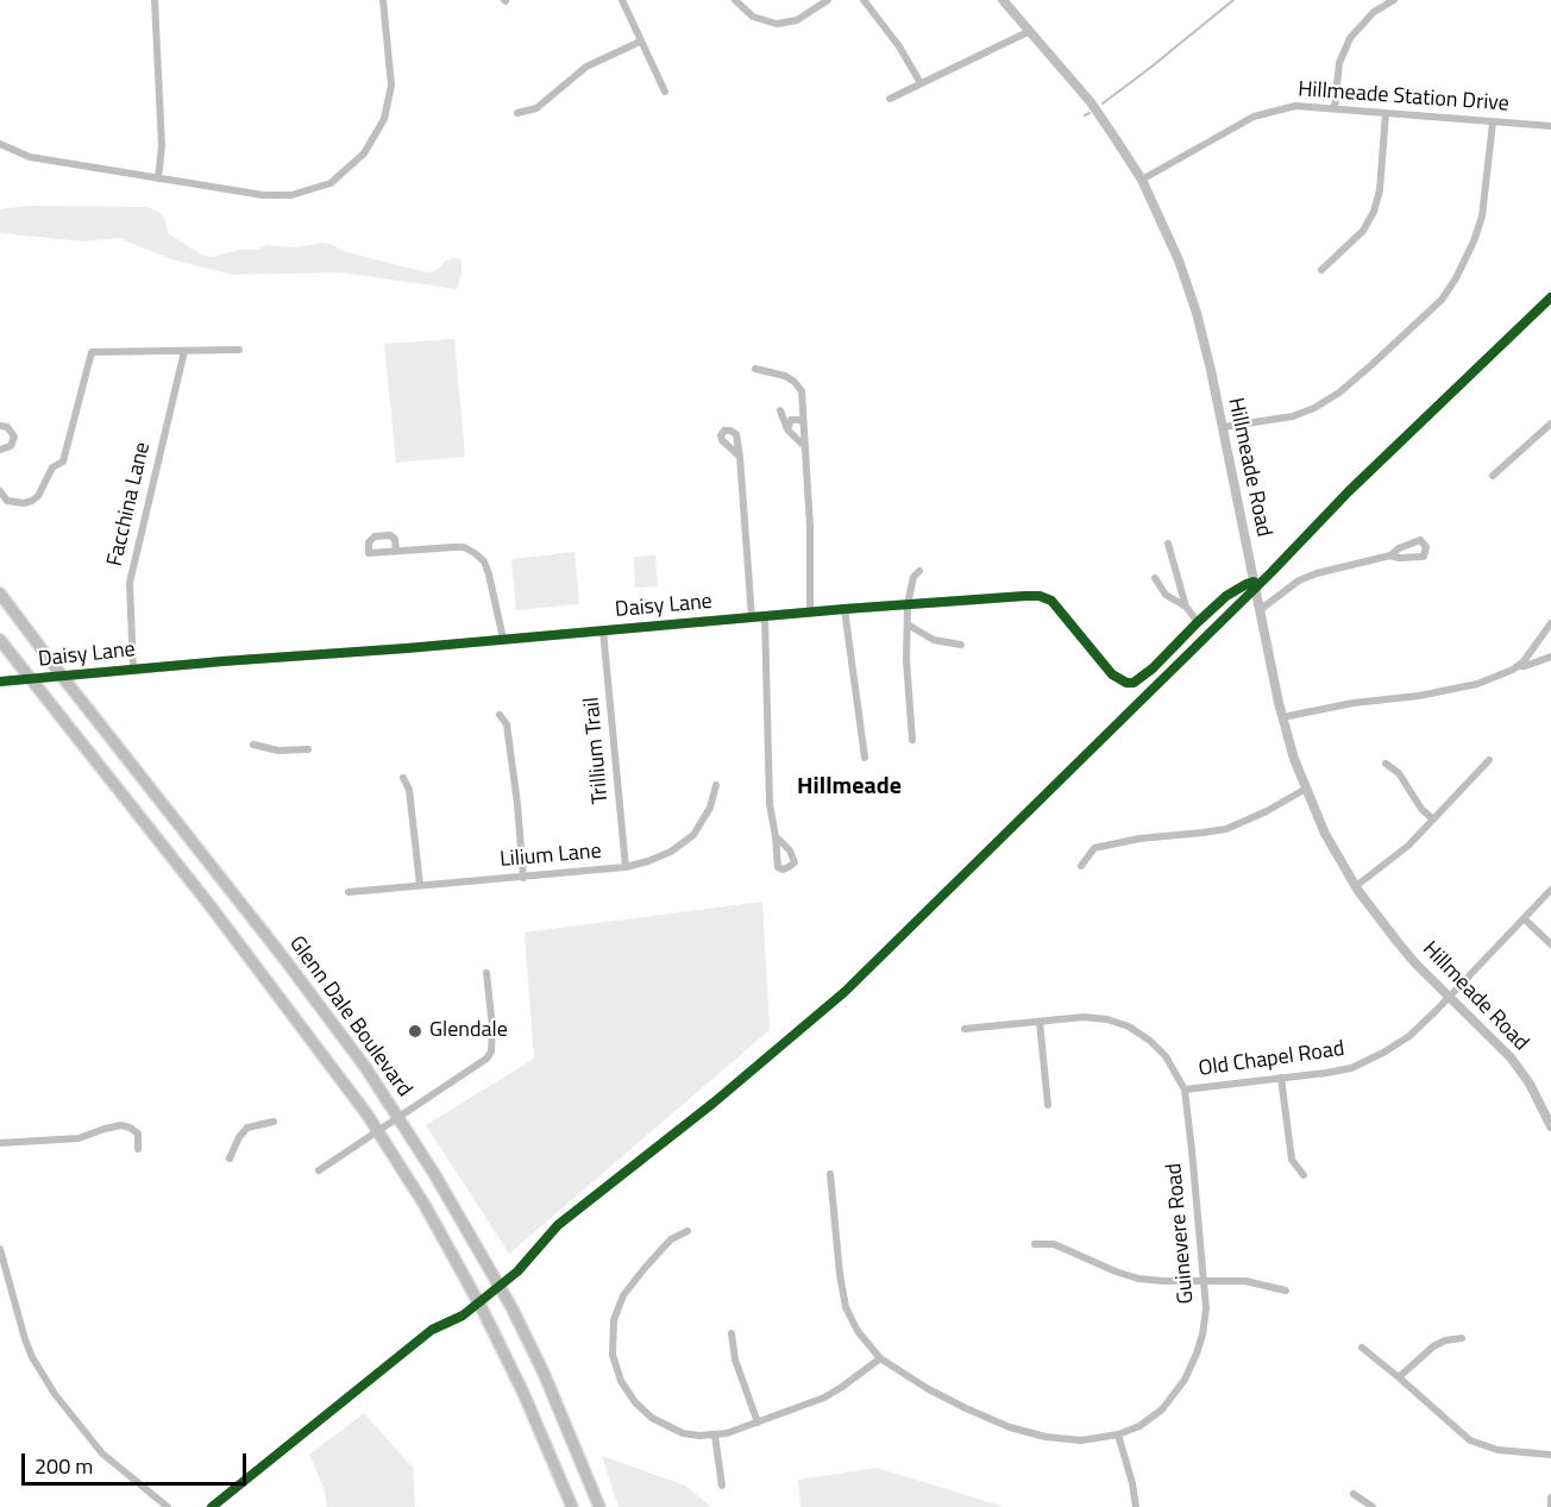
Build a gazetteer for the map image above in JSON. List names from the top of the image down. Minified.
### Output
{"streets":{"main road":["Glenn Dale Boulevard"],"street":["Hillmeade Station Drive","Hillmeade Road","Facchina Lane","Daisy Lane","Trillium Trail","Lilium Lane","Old Chapel Road","Guinevere Road"]},"crossings":[["Hillmeade Station Drive","Hillmeade Road"],["Hillmeade Road","Daisy Lane"],["Hillmeade Road","Old Chapel Road"],["Facchina Lane","Daisy Lane"],["Daisy Lane","Trillium Trail"],["Daisy Lane","Glenn Dale Boulevard"],["Trillium Trail","Lilium Lane"],["Old Chapel Road","Guinevere Road"]],"districts":["Hillmeade"],"places":["Glendale"],"scale_bar":"200 m"}
